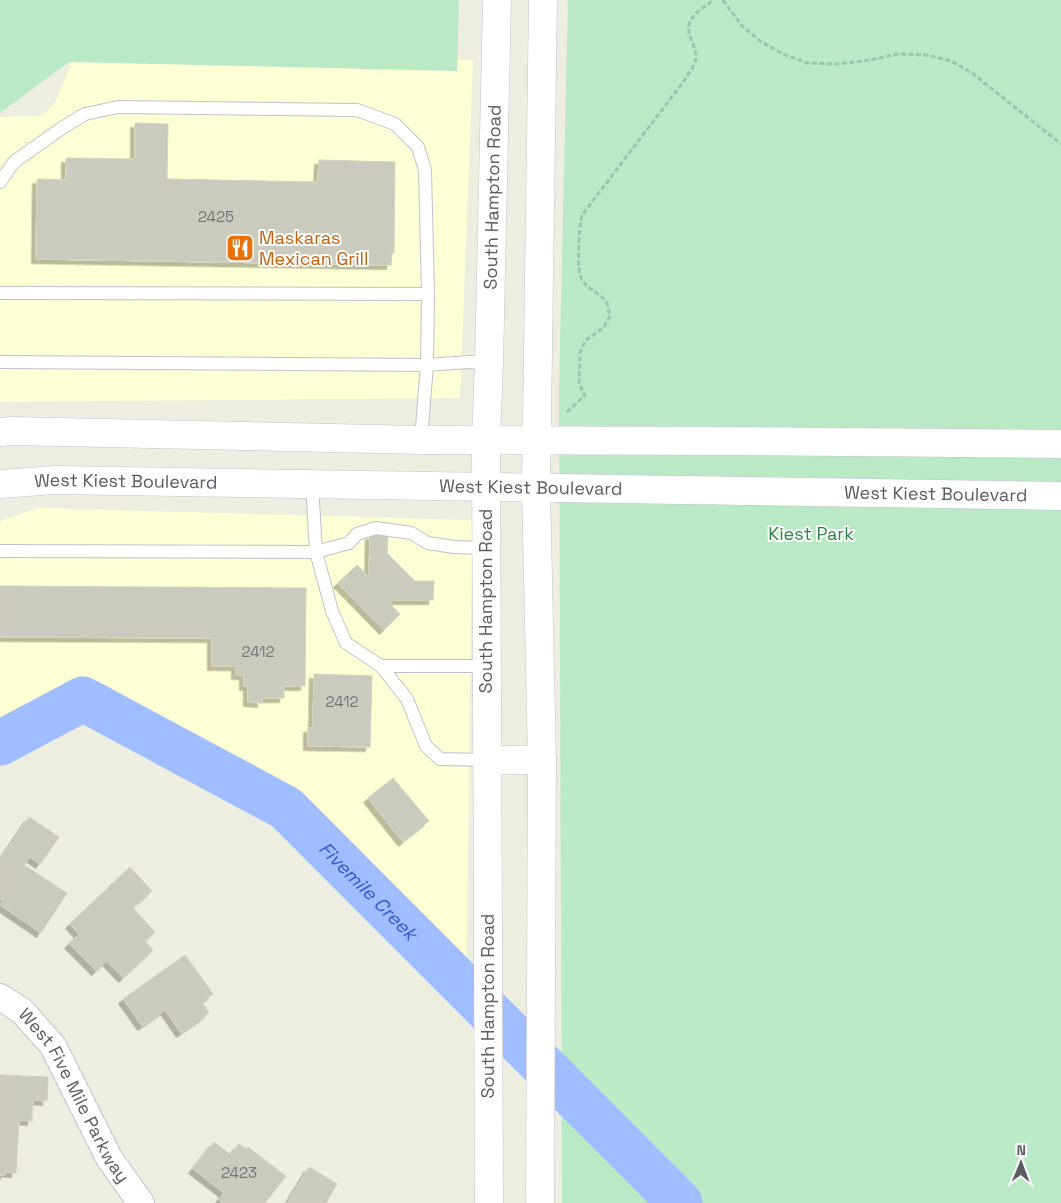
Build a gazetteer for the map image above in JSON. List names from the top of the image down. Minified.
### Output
{"streets":{"main road":["South Hampton Road","West Kiest Boulevard"],"street":["West Five Mile Parkway"]},"crossings":[["South Hampton Road","West Kiest Boulevard"]],"water":["Fivemile Creek"],"parks":["Kiest Park"],"places":{"restaurant":["Maskaras Mexican Grill"]},"house_numbers":["2425","2412","2412","2423"],"north":"top"}
